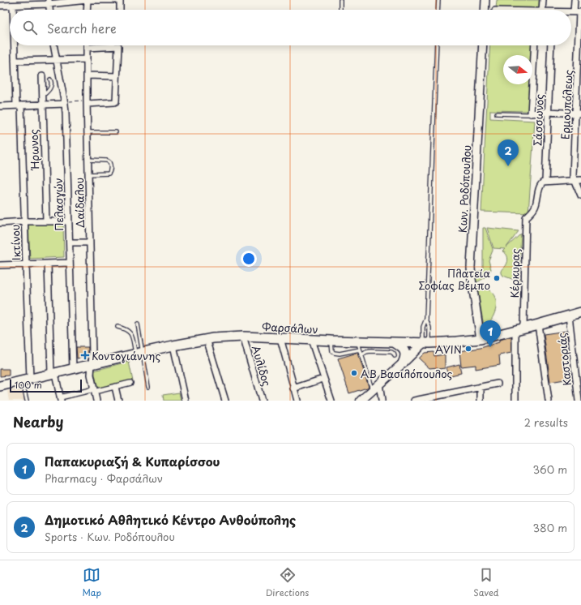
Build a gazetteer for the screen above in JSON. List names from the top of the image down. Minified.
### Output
{"streets":{"main road":["Φαρσάλων"],"street":["Ερμουπόλεως","Σάσσωνος","Ήρωνος","Κων. Ροδόπουλου","Δαίδαλου","Πελασγών","Ικτίνου","Κέρκυρας","Καστοριάς","Αυλίδος"]},"crossings":[["Σάσσωνος","Κέρκυρας"],["Κων. Ροδόπουλου","Φαρσάλων"],["Δαίδαλου","Φαρσάλων"],["Πελασγών","Φαρσάλων"],["Ικτίνου","Φαρσάλων"],["Κέρκυρας","Φαρσάλων"],["Φαρσάλων","Καστοριάς"],["Φαρσάλων","Αυλίδος"]],"places":{"other":["Πλατεία Σοφίας Βέμπο","AVIN","ΑΒ Βασιλόπουλος"],"health":["Κοντογιάννης"]},"scale_bar":"100 m","north":"right","page":{"search":"Search here","pins":["2","1"],"scale":"100 m","heading":["Nearby","2 results"],"list":[{"mark":"1","name":"Παπακυριαζή & Κυπαρίσσου","note":"Pharmacy · Φαρσάλων","value":"360 m"},{"mark":"2","name":"Δημοτικό Αθλητικό Κέντρο Ανθούπολης","note":"Sports · Κων. Ροδόπουλου","value":"380 m"}],"nav":["Map","Directions","Saved"]}}
